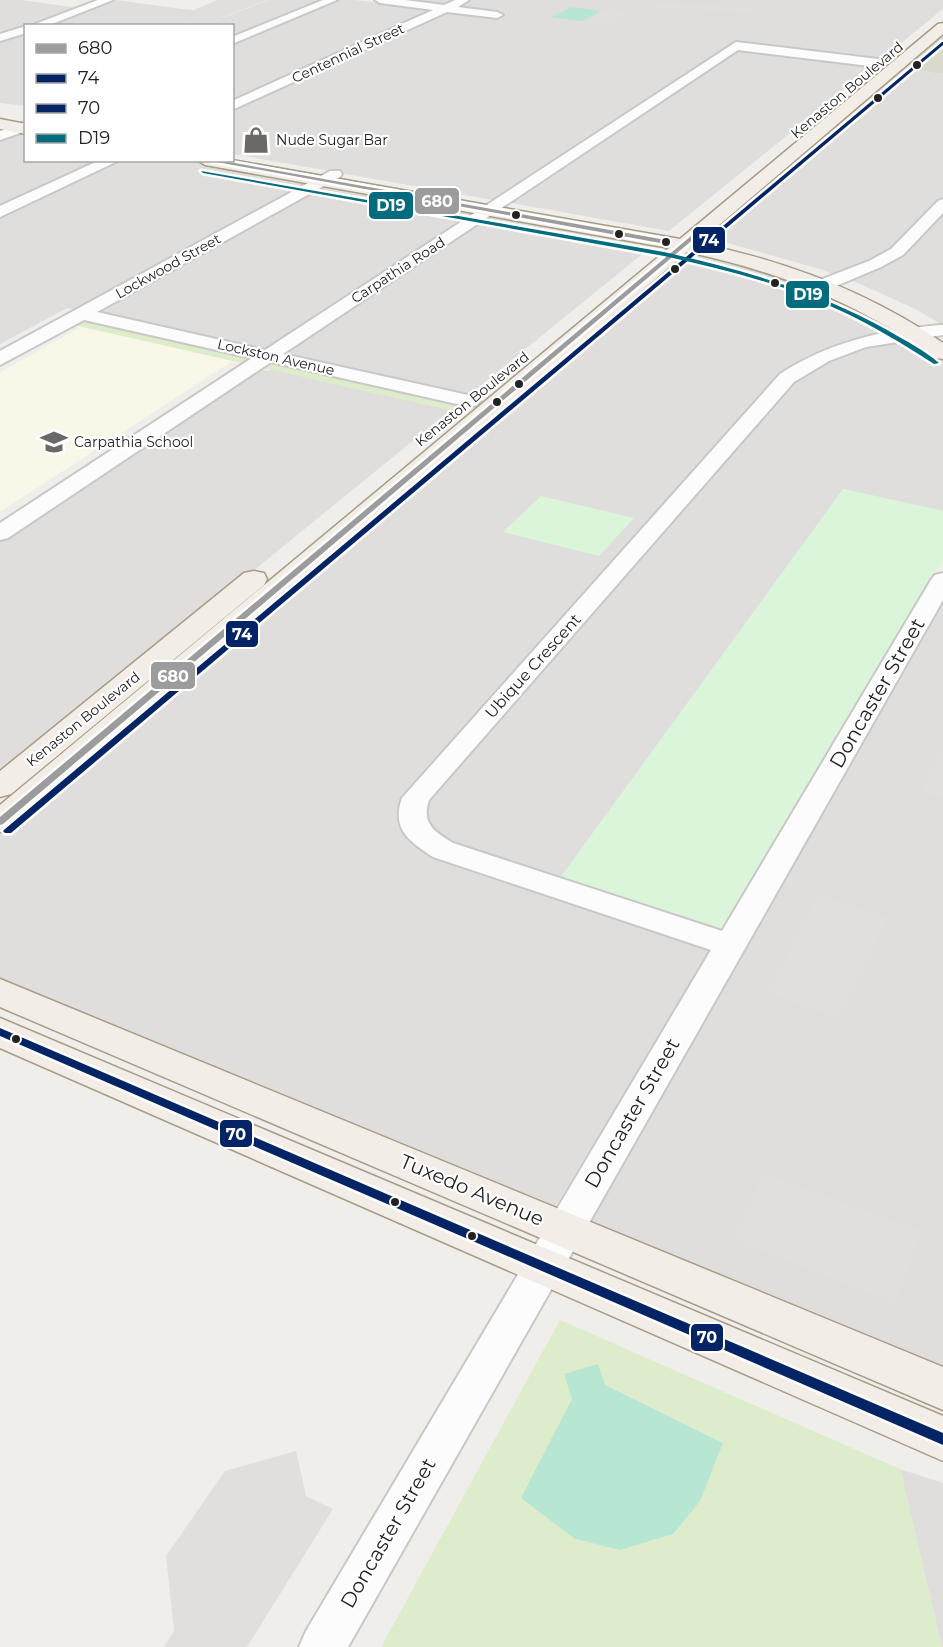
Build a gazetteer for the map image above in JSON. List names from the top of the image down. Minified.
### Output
{"streets":{"main road":["Kenaston Boulevard","Tuxedo Avenue"],"street":["Centennial Street","Lockwood Street","Carpathia Road","Lockston Avenue","Ubique Crescent","Doncaster Street"]},"crossings":[["Kenaston Boulevard","Carpathia Road"],["Kenaston Boulevard","Lockston Avenue"],["Lockwood Street","Lockston Avenue"],["Carpathia Road","Lockston Avenue"],["Ubique Crescent","Doncaster Street"],["Doncaster Street","Tuxedo Avenue"]],"places":{"shop":["Nude Sugar Bar"],"school or university":["Carpathia School"]},"lines":["transit line 74","transit line 680","transit line D19","transit line 70"],"legend":["680","74","70","D19"]}
